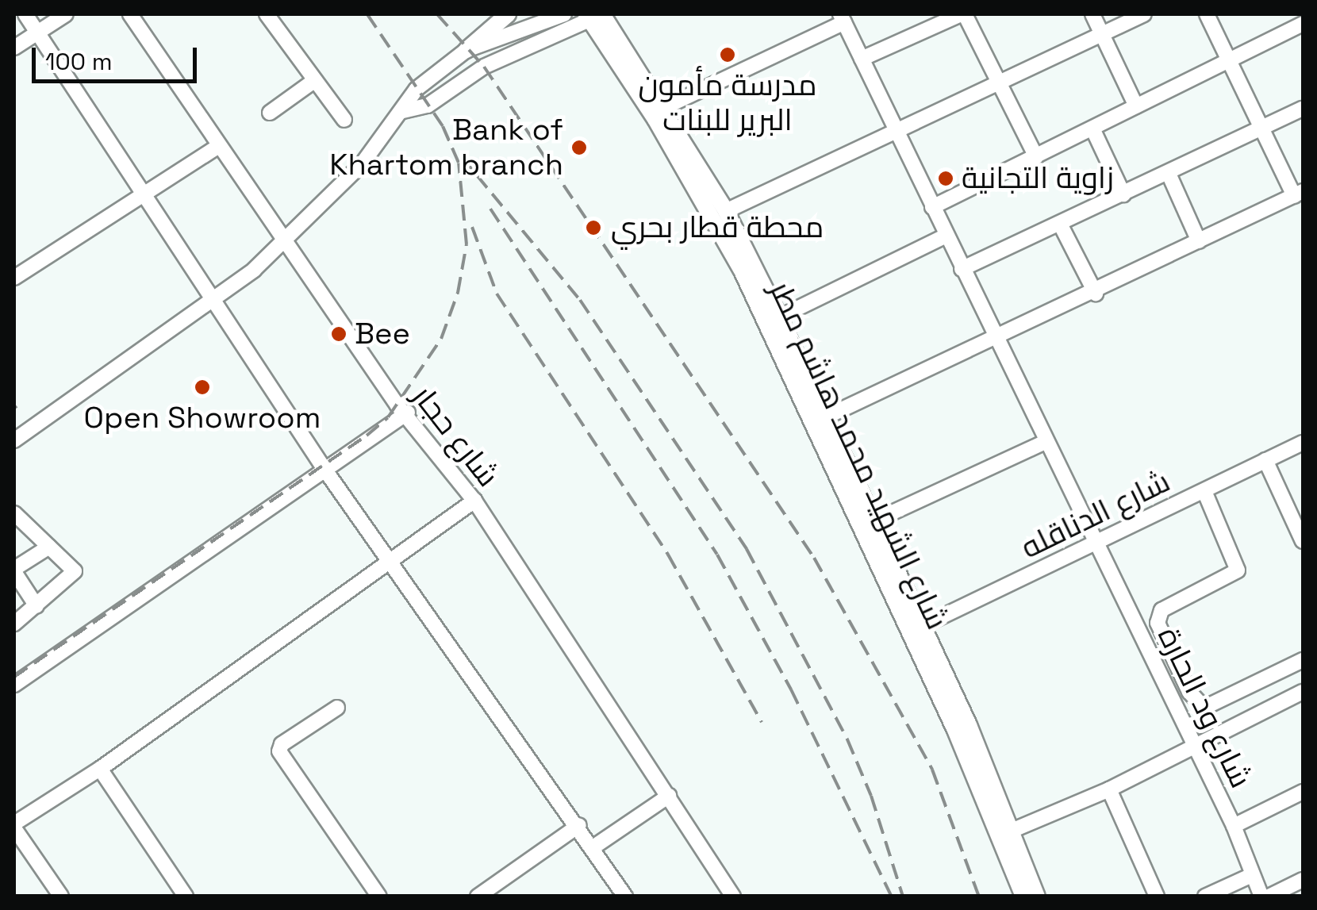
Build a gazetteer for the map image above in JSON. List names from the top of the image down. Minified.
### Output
{"streets":{"main road":["شارع الشهيد محمد هاشم مطر"],"street":["شارع حجار","شارع الدناقله","شارع ود الحارة"]},"crossings":[["شارع الشهيد محمد هاشم مطر","شارع الدناقله"],["شارع الدناقله","شارع ود الحارة"]],"places":["مدرسة مأمون البرير للبنات","Bank of Khartom branch","زاوية التجانية","محطة قطار بحري","Bee","Open Showroom"],"scale_bar":"100 m"}
